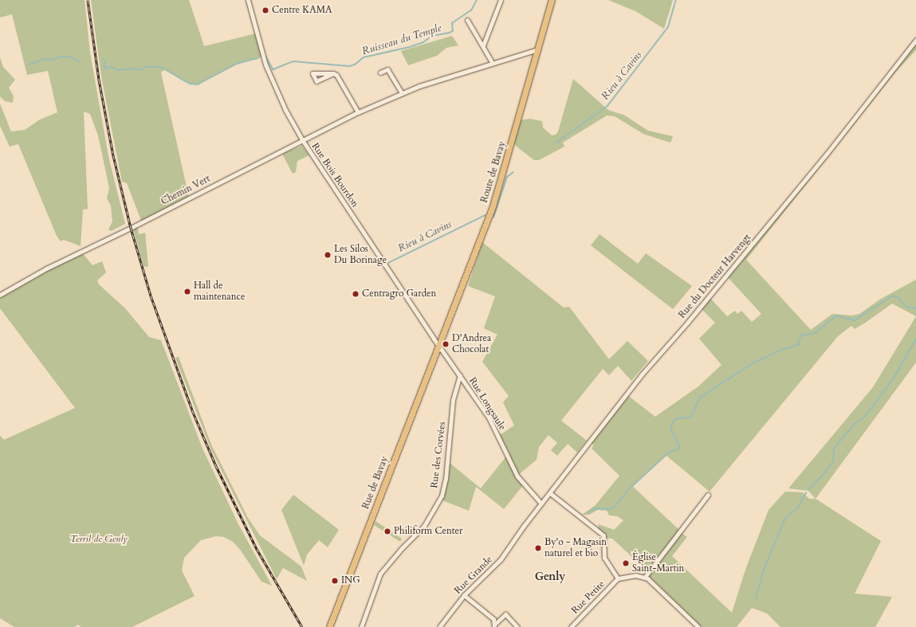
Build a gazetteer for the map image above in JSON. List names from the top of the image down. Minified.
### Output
{"streets":{"main road":["Route de Bavay","Rue de Bavay"],"street":["Rue Bois Bourdon","Chemin Vert","Rue du Docteur Harvengt","Rue Longsaule","Rue des Corvées","Rue Grande","Rue Petite"]},"crossings":[["Route de Bavay","Rue Bois Bourdon"],["Route de Bavay","Chemin Vert"],["Route de Bavay","Rue Longsaule"],["Route de Bavay","Rue de Bavay"],["Rue Bois Bourdon","Chemin Vert"],["Rue Bois Bourdon","Rue Longsaule"],["Rue Bois Bourdon","Rue de Bavay"],["Rue du Docteur Harvengt","Rue Longsaule"],["Rue du Docteur Harvengt","Rue Grande"],["Rue Longsaule","Rue des Corvées"],["Rue Longsaule","Rue de Bavay"],["Rue Longsaule","Rue Grande"]],"districts":["Genly"],"water":["Ruisseau du Temple","Rieu à Cavins"],"parks":["Terril de Genly"],"places":["Centre KAMA","Les Silos Du Borinage","Hall de maintenance","Centragro Garden","D'Andrea Chocolat","Philiform Center","By'o - Magasin naturel et bio","Église Saint-Martin","ING"]}
